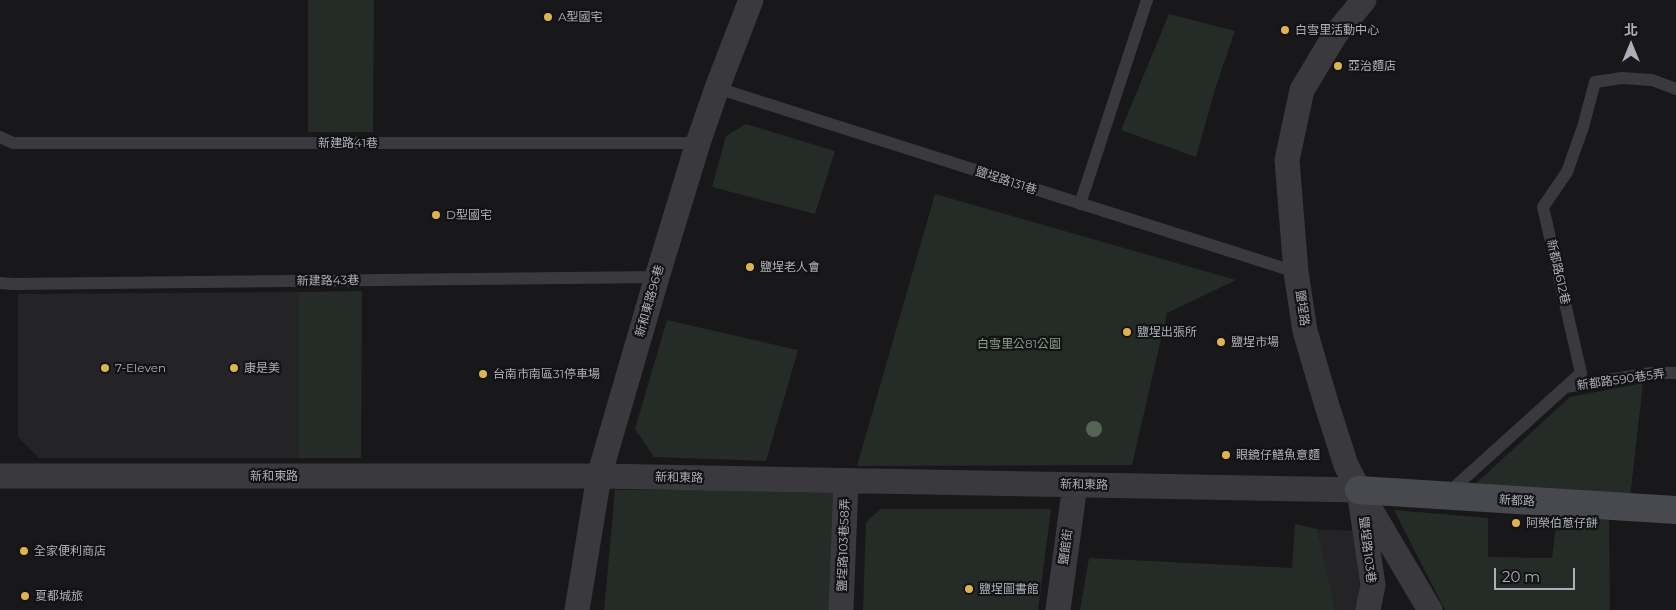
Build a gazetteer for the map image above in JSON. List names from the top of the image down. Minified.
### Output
{"streets":{"street":["新和東路96巷","鹽埕路","新和東路","新都路","鹽埕路103巷58弄","鹽館街","鹽埕路103巷"],"lane":["新建路41巷","鹽埕路131巷","新都路612巷","新建路43巷","新都路590巷5弄"]},"crossings":[["新建路41巷","新和東路96巷"],["鹽埕路131巷","新和東路96巷"],["鹽埕路131巷","鹽埕路"],["新都路612巷","新都路590巷5弄"],["新都路612巷","新都路"],["新建路43巷","新和東路96巷"],["新和東路96巷","新和東路"],["鹽埕路","新和東路"],["鹽埕路","新都路"],["鹽埕路","鹽埕路103巷"],["新和東路","新都路"],["新和東路","鹽埕路103巷58弄"],["新和東路","鹽館街"],["新和東路","鹽埕路103巷"],["新都路","鹽埕路103巷"]],"parks":["白雪里公81公園"],"places":["A型國宅","白雪里活動中心","亞治麵店","D型國宅","鹽埕老人會","鹽埕出張所","鹽埕市場","7-Eleven","康是美","台南市南區31停車場","眼鏡仔鱔魚意麵","阿榮伯蔥仔餅","全家便利商店","鹽埕圖書館","夏都城旅"],"scale_bar":"20 m","north":"top"}
